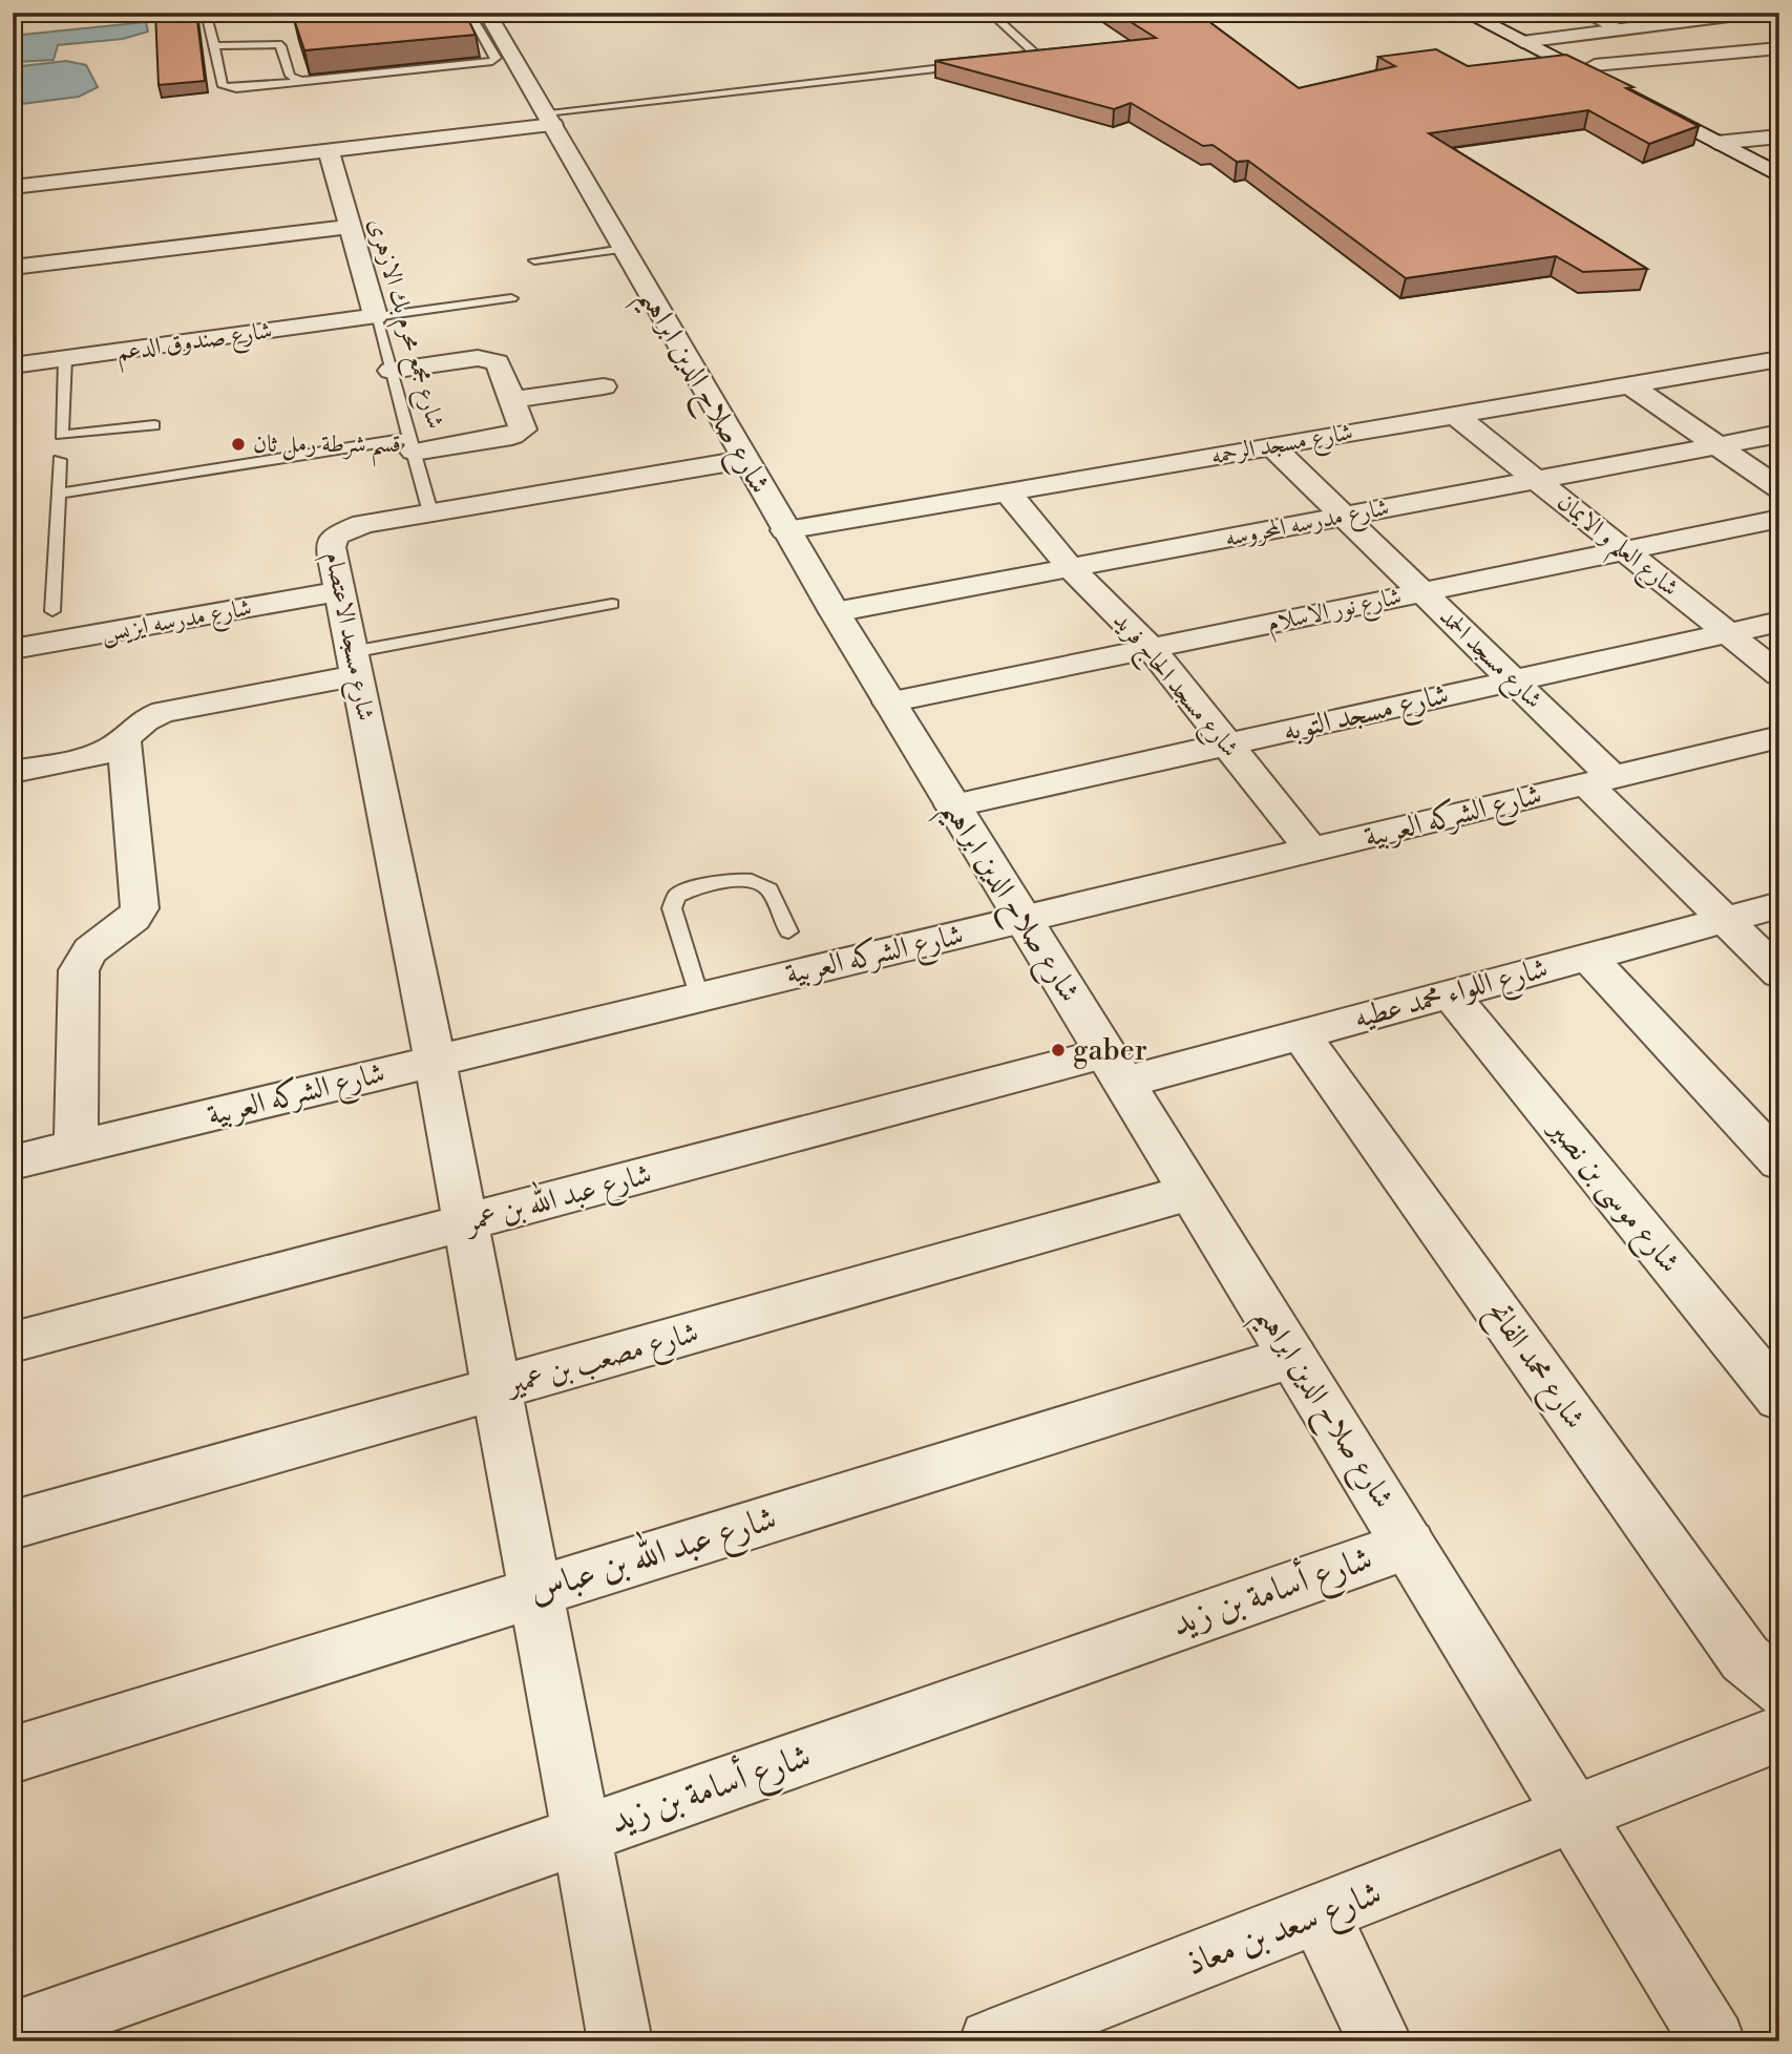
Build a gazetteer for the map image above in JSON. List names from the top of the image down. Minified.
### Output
{"streets":{"street":["شارع مجمع محرم بك الازهرى","شارع صندوق الدعم","شارع صلاح الدين ابراهيم","شارع مسجد الرحمه","شارع مدرسه المحروسه","شارع العلم و الايمان","شارع نور الاسلام","شارع مدرسه ايزيس","شارع مسجد الاعتصام","شارع مسجد الحمد","شارع مسجد الحاج فريد","شارع مسجد التوبه","شارع الشركه العربية","شارع اللواء محمد عطيه","شارع موسى بن نصير","شارع عبد الله بن عمر","شارع مصعب بن عمير","شارع محمد الفاتح","شارع عبد الله بن عباس","شارع أسامة بن زيد","شارع سعد بن معاذ"]},"crossings":[["شارع مجمع محرم بك الازهرى","شارع صندوق الدعم"],["شارع مجمع محرم بك الازهرى","شارع مسجد الاعتصام"],["شارع صلاح الدين ابراهيم","شارع مسجد الرحمه"],["شارع صلاح الدين ابراهيم","شارع مدرسه المحروسه"],["شارع صلاح الدين ابراهيم","شارع نور الاسلام"],["شارع صلاح الدين ابراهيم","شارع مسجد الاعتصام"],["شارع صلاح الدين ابراهيم","شارع مسجد التوبه"],["شارع صلاح الدين ابراهيم","شارع الشركه العربية"],["شارع صلاح الدين ابراهيم","شارع اللواء محمد عطيه"],["شارع صلاح الدين ابراهيم","شارع عبد الله بن عمر"],["شارع صلاح الدين ابراهيم","شارع مصعب بن عمير"],["شارع صلاح الدين ابراهيم","شارع عبد الله بن عباس"],["شارع صلاح الدين ابراهيم","شارع أسامة بن زيد"],["شارع صلاح الدين ابراهيم","شارع سعد بن معاذ"],["شارع مسجد الرحمه","شارع العلم و الايمان"],["شارع مسجد الرحمه","شارع مسجد الحمد"],["شارع مسجد الرحمه","شارع مسجد الحاج فريد"],["شارع مدرسه المحروسه","شارع العلم و الايمان"],["شارع مدرسه المحروسه","شارع مسجد الحمد"],["شارع مدرسه المحروسه","شارع مسجد الحاج فريد"],["شارع العلم و الايمان","شارع نور الاسلام"],["شارع العلم و الايمان","شارع مسجد التوبه"],["شارع نور الاسلام","شارع مسجد الحمد"],["شارع نور الاسلام","شارع مسجد الحاج فريد"],["شارع مدرسه ايزيس","شارع مسجد الاعتصام"],["شارع مسجد الاعتصام","شارع الشركه العربية"],["شارع مسجد الاعتصام","شارع عبد الله بن عمر"],["شارع مسجد الاعتصام","شارع مصعب بن عمير"],["شارع مسجد الاعتصام","شارع عبد الله بن عباس"],["شارع مسجد الاعتصام","شارع أسامة بن زيد"],["شارع مسجد الحمد","شارع مسجد التوبه"],["شارع مسجد الحمد","شارع الشركه العربية"],["شارع مسجد الحمد","شارع اللواء محمد عطيه"],["شارع مسجد الحاج فريد","شارع مسجد التوبه"],["شارع مسجد الحاج فريد","شارع الشركه العربية"],["شارع اللواء محمد عطيه","شارع موسى بن نصير"],["شارع اللواء محمد عطيه","شارع عبد الله بن عمر"],["شارع اللواء محمد عطيه","شارع محمد الفاتح"]],"places":["قسم شرطة رمل ثان","gaber"]}
